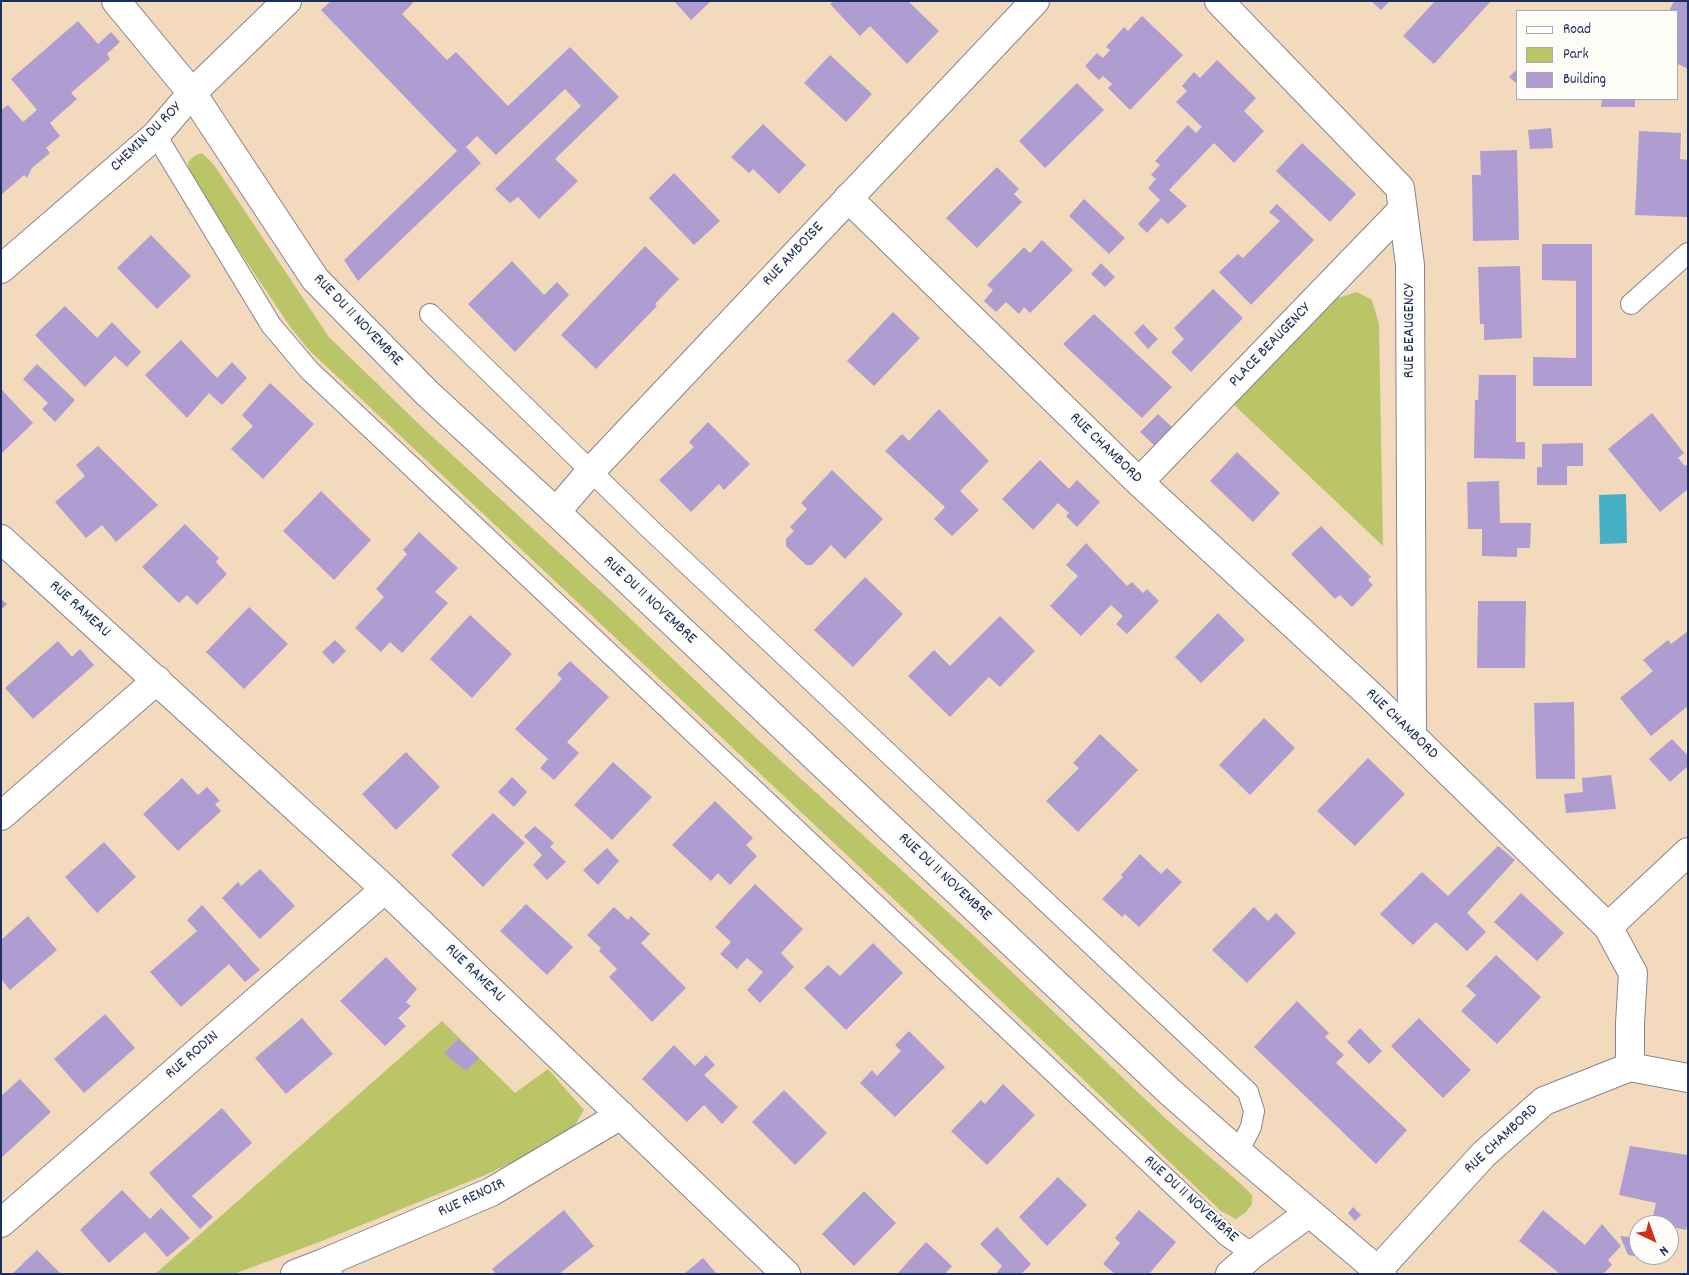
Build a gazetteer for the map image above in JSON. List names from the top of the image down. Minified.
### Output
{"streets":{"street":["CHEMIN DU ROY","RUE AMBOISE","RUE DU 11 NOVEMBRE","RUE BEAUGENCY","PLACE BEAUGENCY","RUE CHAMBORD","RUE RAMEAU","RUE RODIN","RUE RENOIR"]},"crossings":[["CHEMIN DU ROY","RUE DU 11 NOVEMBRE"],["RUE AMBOISE","RUE DU 11 NOVEMBRE"],["RUE AMBOISE","RUE CHAMBORD"],["RUE DU 11 NOVEMBRE","RUE CHAMBORD"],["RUE BEAUGENCY","PLACE BEAUGENCY"],["RUE BEAUGENCY","RUE CHAMBORD"],["PLACE BEAUGENCY","RUE CHAMBORD"],["RUE RAMEAU","RUE RODIN"],["RUE RAMEAU","RUE RENOIR"]],"legend":["Road","Park","Building"],"north":"bottom right"}
